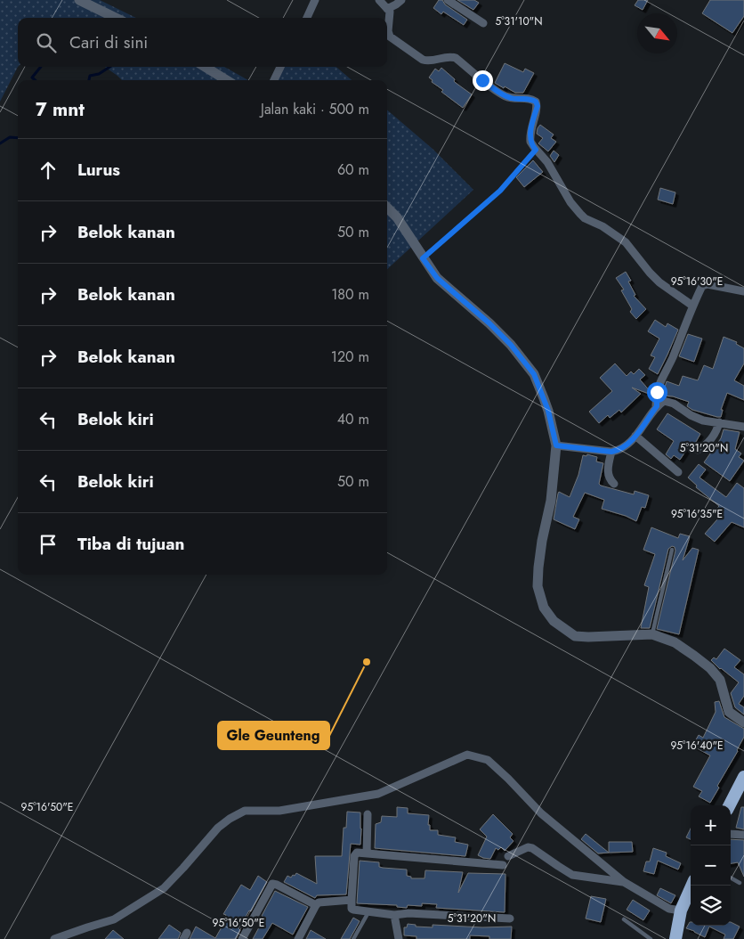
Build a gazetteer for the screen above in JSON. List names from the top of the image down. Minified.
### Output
{"places":["Gle Geunteng"],"north":"bottom right","page":{"search":"Cari di sini","heading":["7 mnt","Jalan kaki · 500 m"],"list":[["Lurus","60 m"],["Belok kanan","50 m"],["Belok kanan","180 m"],["Belok kanan","120 m"],["Belok kiri","40 m"],["Belok kiri","50 m"],"Tiba di tujuan"],"map_buttons":["+","−"]},"coordinates":["5°31'10\"N","95°16'30\"E","5°31'20\"N","95°16'35\"E","95°16'40\"E","95°16'50\"E"]}
